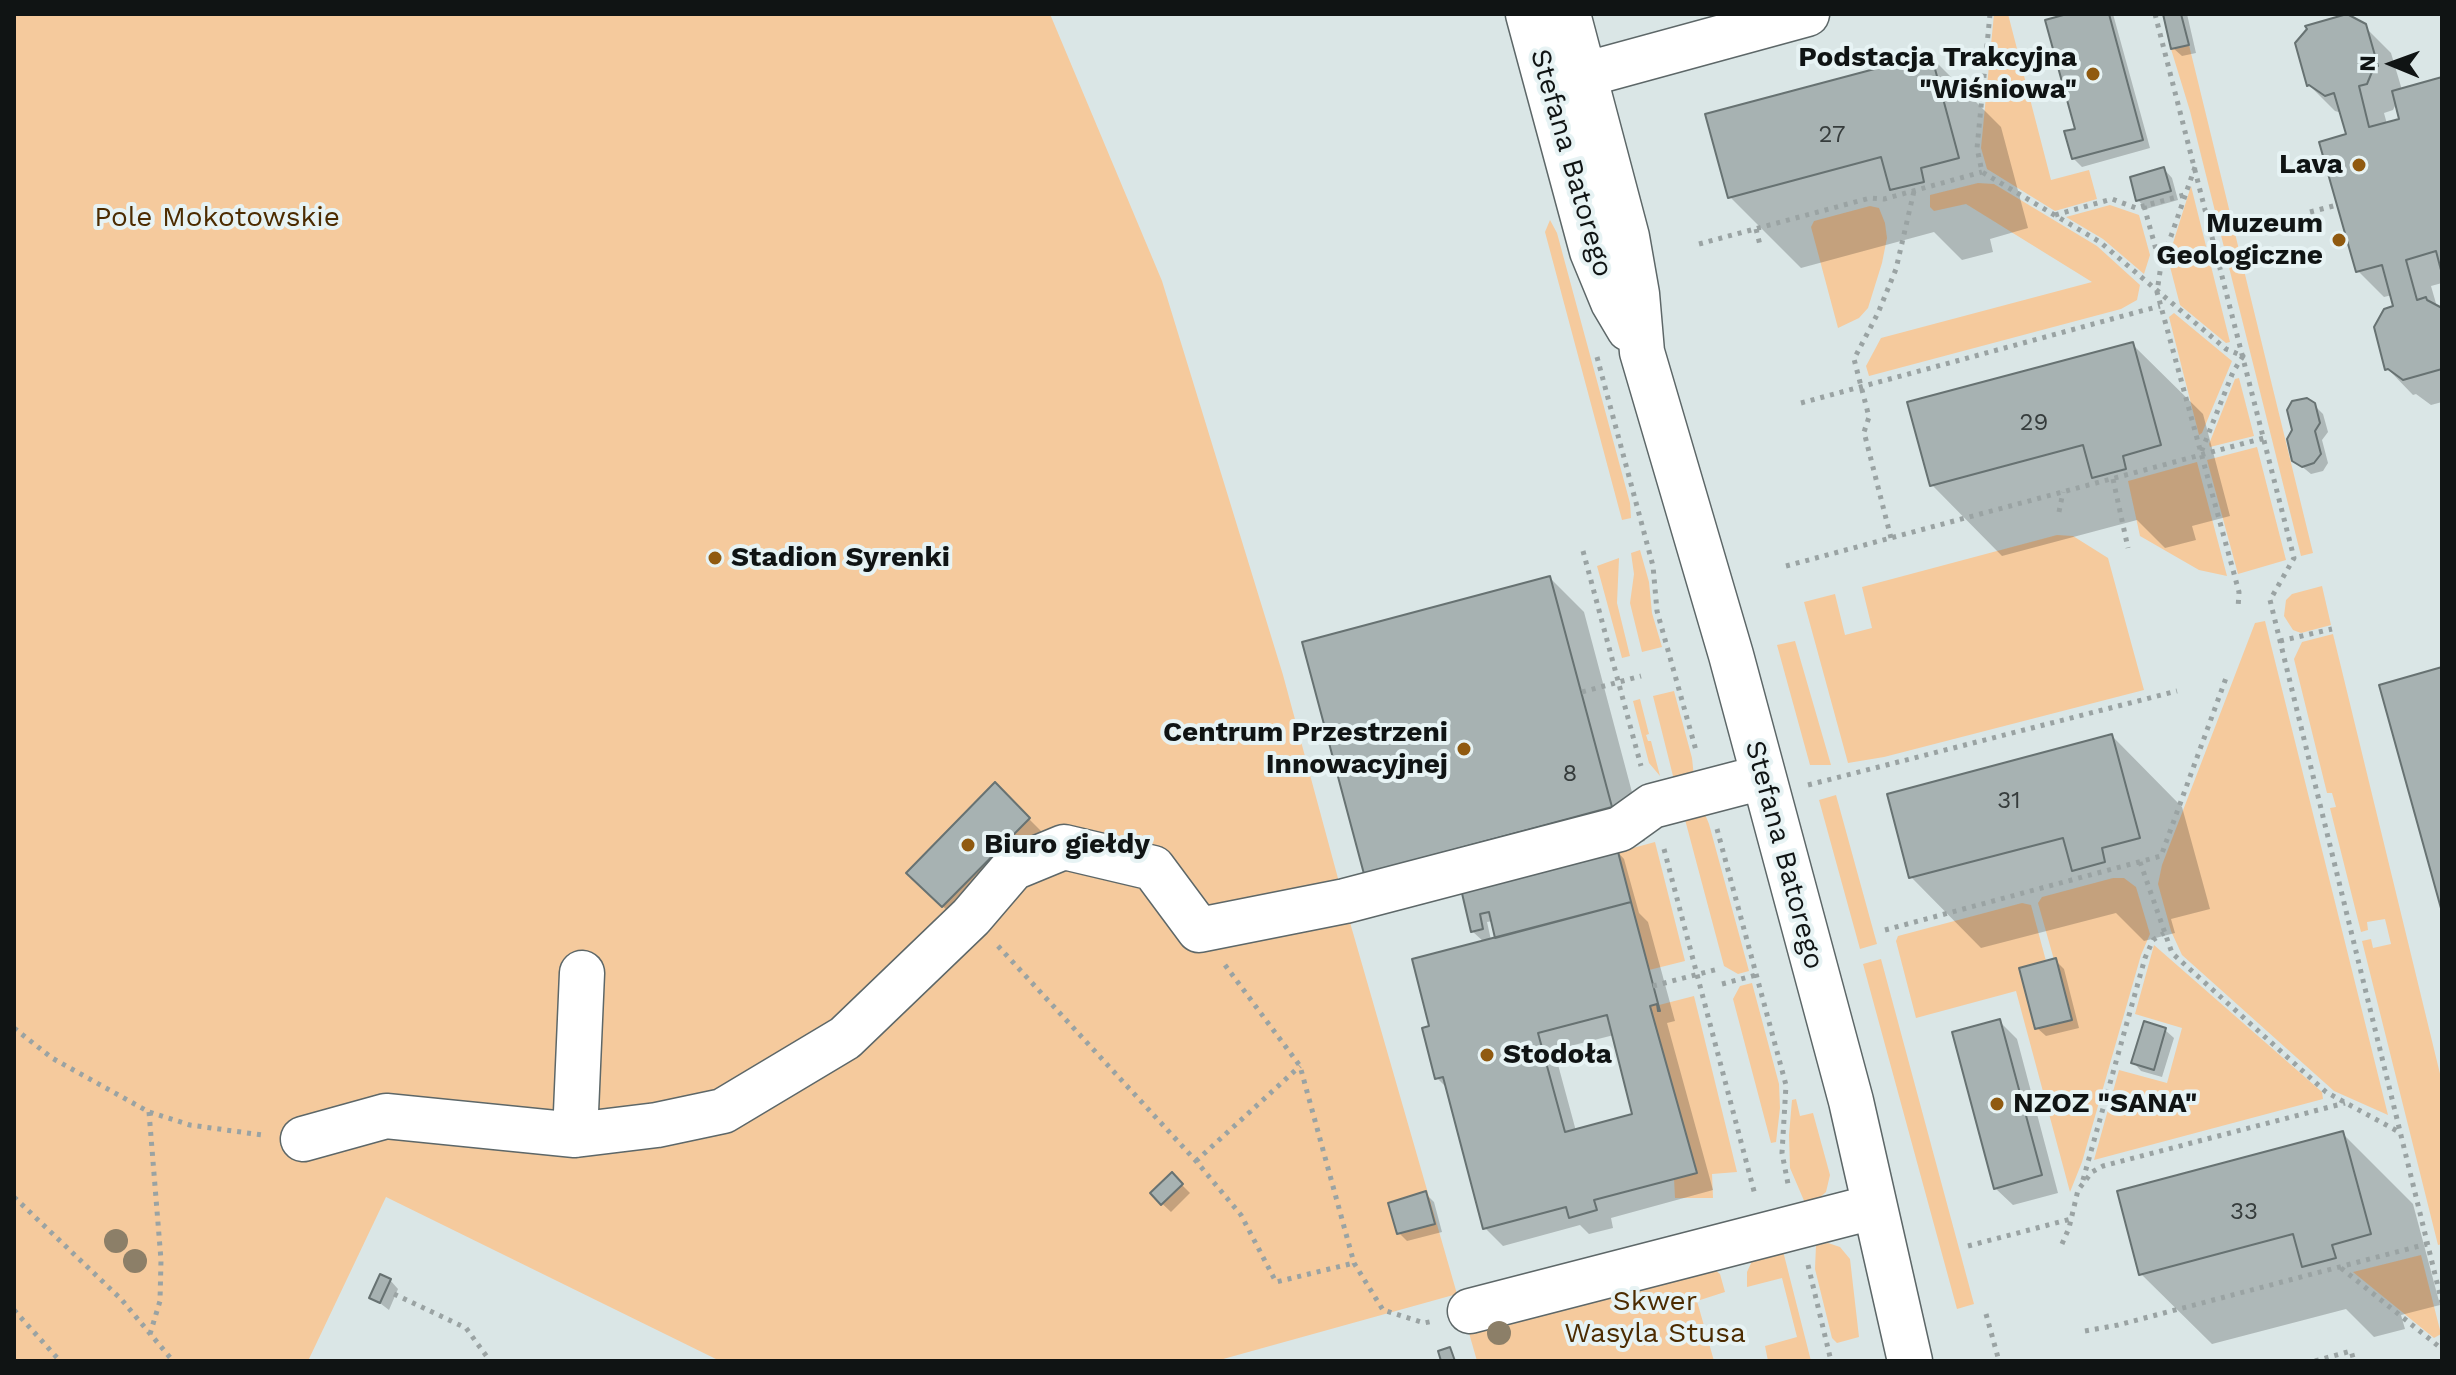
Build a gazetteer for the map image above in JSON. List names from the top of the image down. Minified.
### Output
{"streets":{"street":["Stefana Batorego"]},"parks":["Pole Mokotowskie","Skwer Wasyla Stusa"],"places":["Podstacja Trakcyjna \"Wiśniowa\"","Lava","Muzeum Geologiczne","Stadion Syrenki","Centrum Przestrzeni Innowacyjnej","Biuro giełdy","Stodoła","NZOZ \"SANA\""],"house_numbers":["27","29","8","31","33"],"north":"left"}
